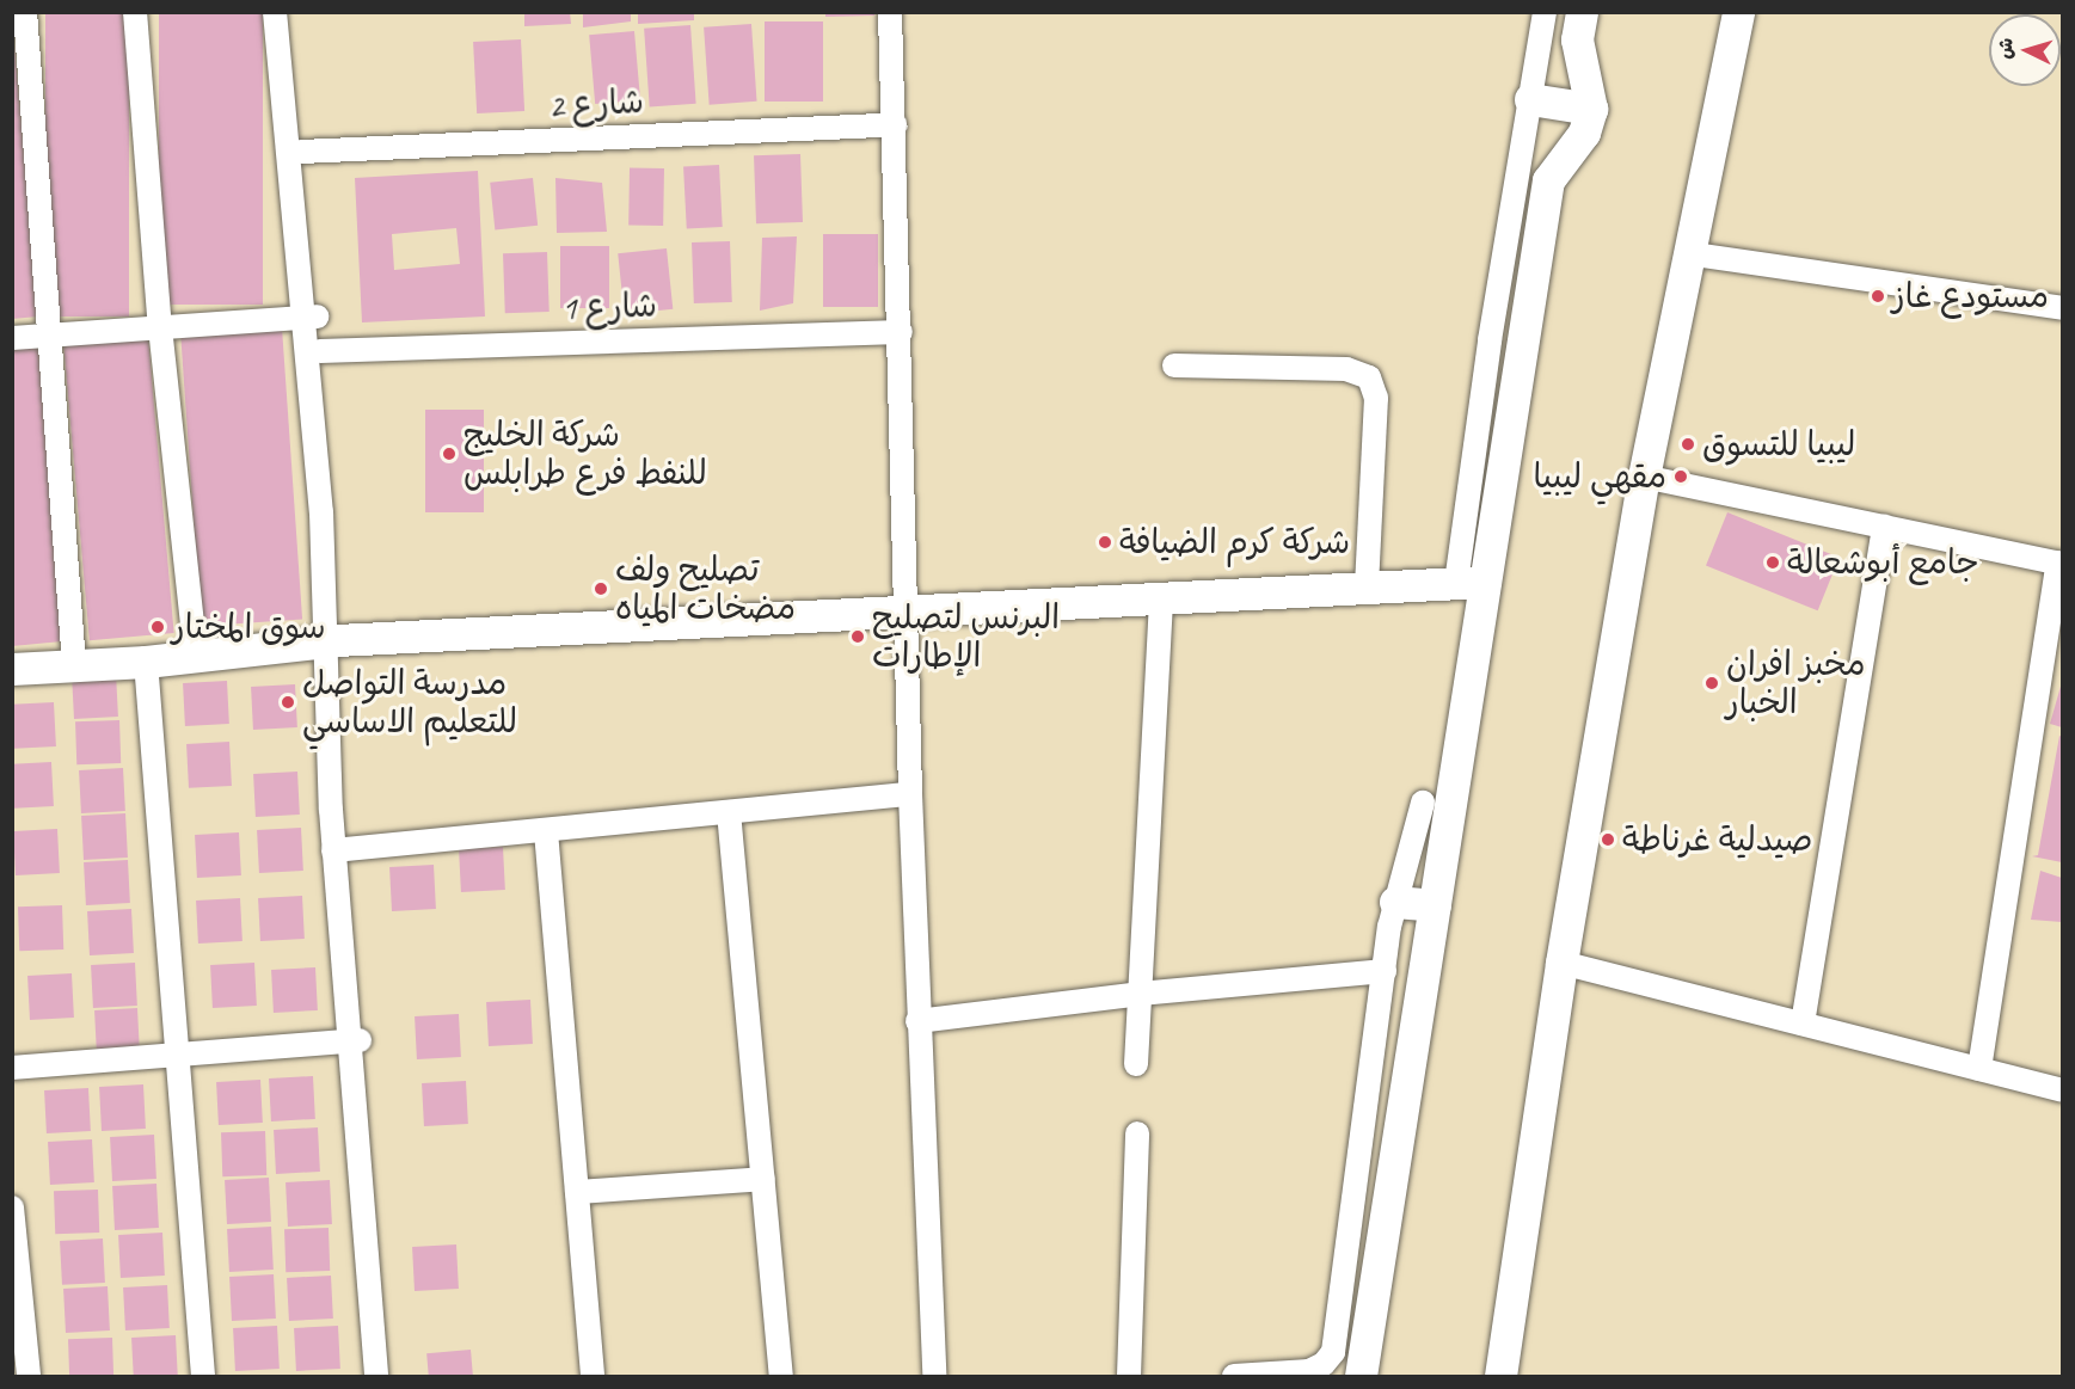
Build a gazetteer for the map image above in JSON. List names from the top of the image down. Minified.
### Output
{"streets":{"street":["شارع 2","شارع 1"]},"places":["مستودع غاز","ليبيا للتسوق","شركة الخليج للنفط فرع طرابلس","مقهي ليبيا","شركة كرم الضيافة","جامع أبوشعالة","تصليح ولف مضخات المياه","سوق المختار","البرنس لتصليح الإطارات","مخبز افران الخبار","مدرسة التواصل للتعليم الاساسي","صيدلية غرناطة"],"north":"left"}
